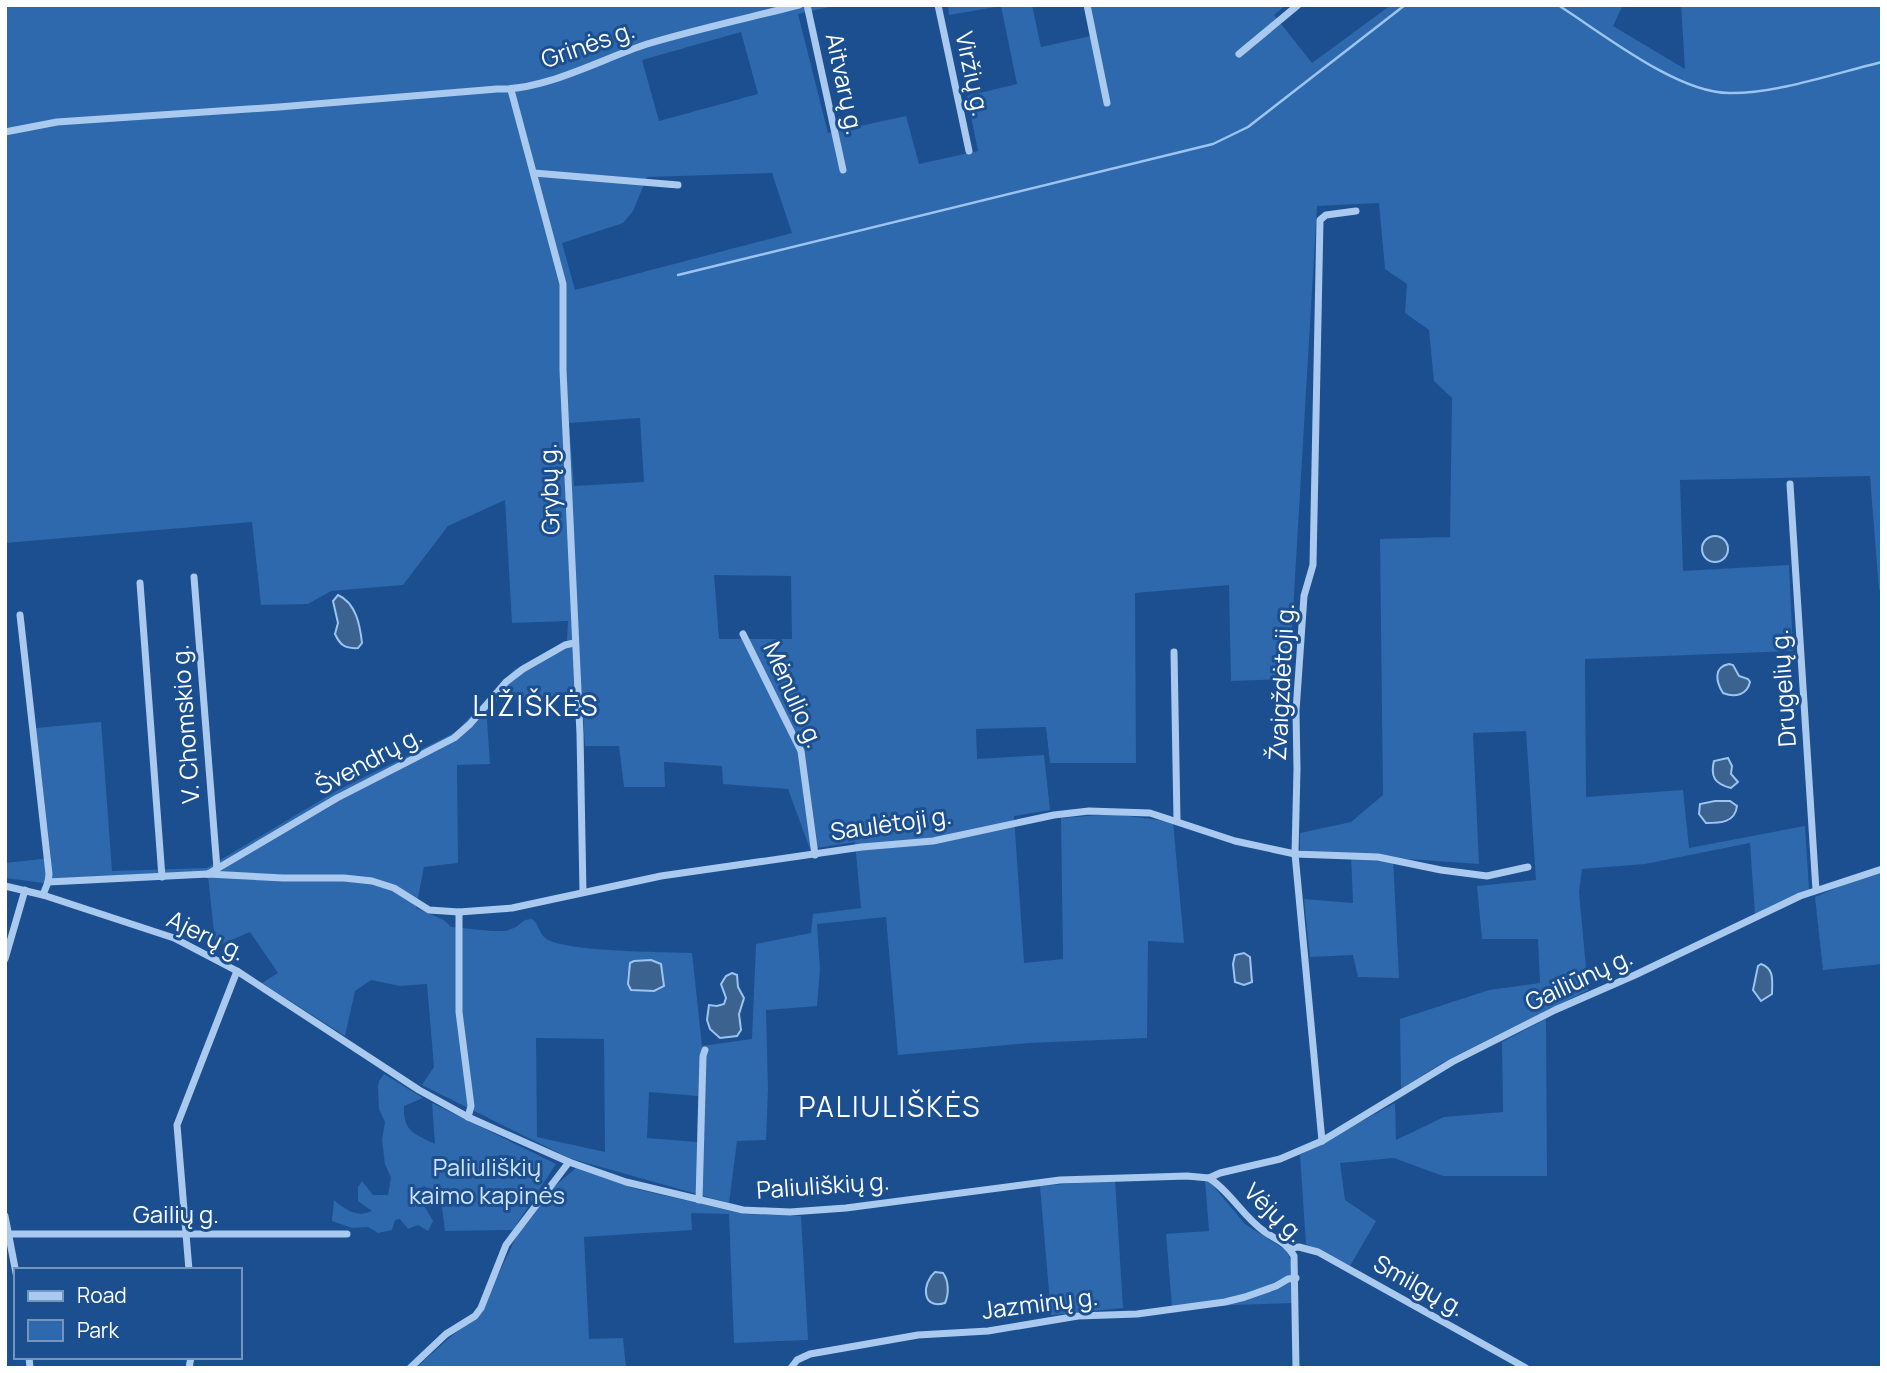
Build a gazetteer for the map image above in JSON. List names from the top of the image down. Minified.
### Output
{"streets":{"street":["Grinės g.","Viržių g.","Aitvarų g.","Grybų g.","Žvaigždėtoji g.","Drugelių g.","Mėnulio g.","V. Chomskio g.","Švendrų g.","Saulėtoji g.","Ajerų g.","Gailiūnų g.","Paliuliškių g.","Vėjų g.","Gailių g.","Smilgų g.","Jazminų g."]},"crossings":[["Grinės g.","Grybų g."],["Grybų g.","Švendrų g."],["Grybų g.","Saulėtoji g."],["Žvaigždėtoji g.","Saulėtoji g."],["Žvaigždėtoji g.","Gailiūnų g."],["Drugelių g.","Gailiūnų g."],["Mėnulio g.","Saulėtoji g."],["V. Chomskio g.","Švendrų g."],["Švendrų g.","Saulėtoji g."],["Ajerų g.","Paliuliškių g."],["Gailiūnų g.","Paliuliškių g."],["Paliuliškių g.","Vėjų g."],["Vėjų g.","Smilgų g."],["Vėjų g.","Jazminų g."]],"districts":["LIŽIŠKĖS","PALIULIŠKĖS"],"parks":["Paliuliškių kaimo kapinės"],"legend":["Road","Park"]}
